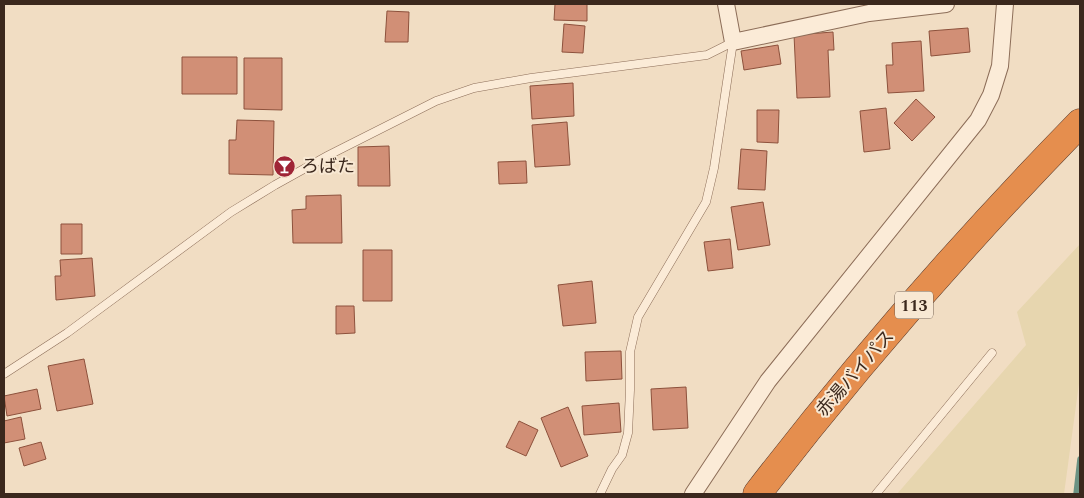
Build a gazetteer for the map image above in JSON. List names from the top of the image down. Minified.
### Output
{"streets":{"highway":["113","赤湯バイパス"]},"places":{"bar":["ろばた"]}}
